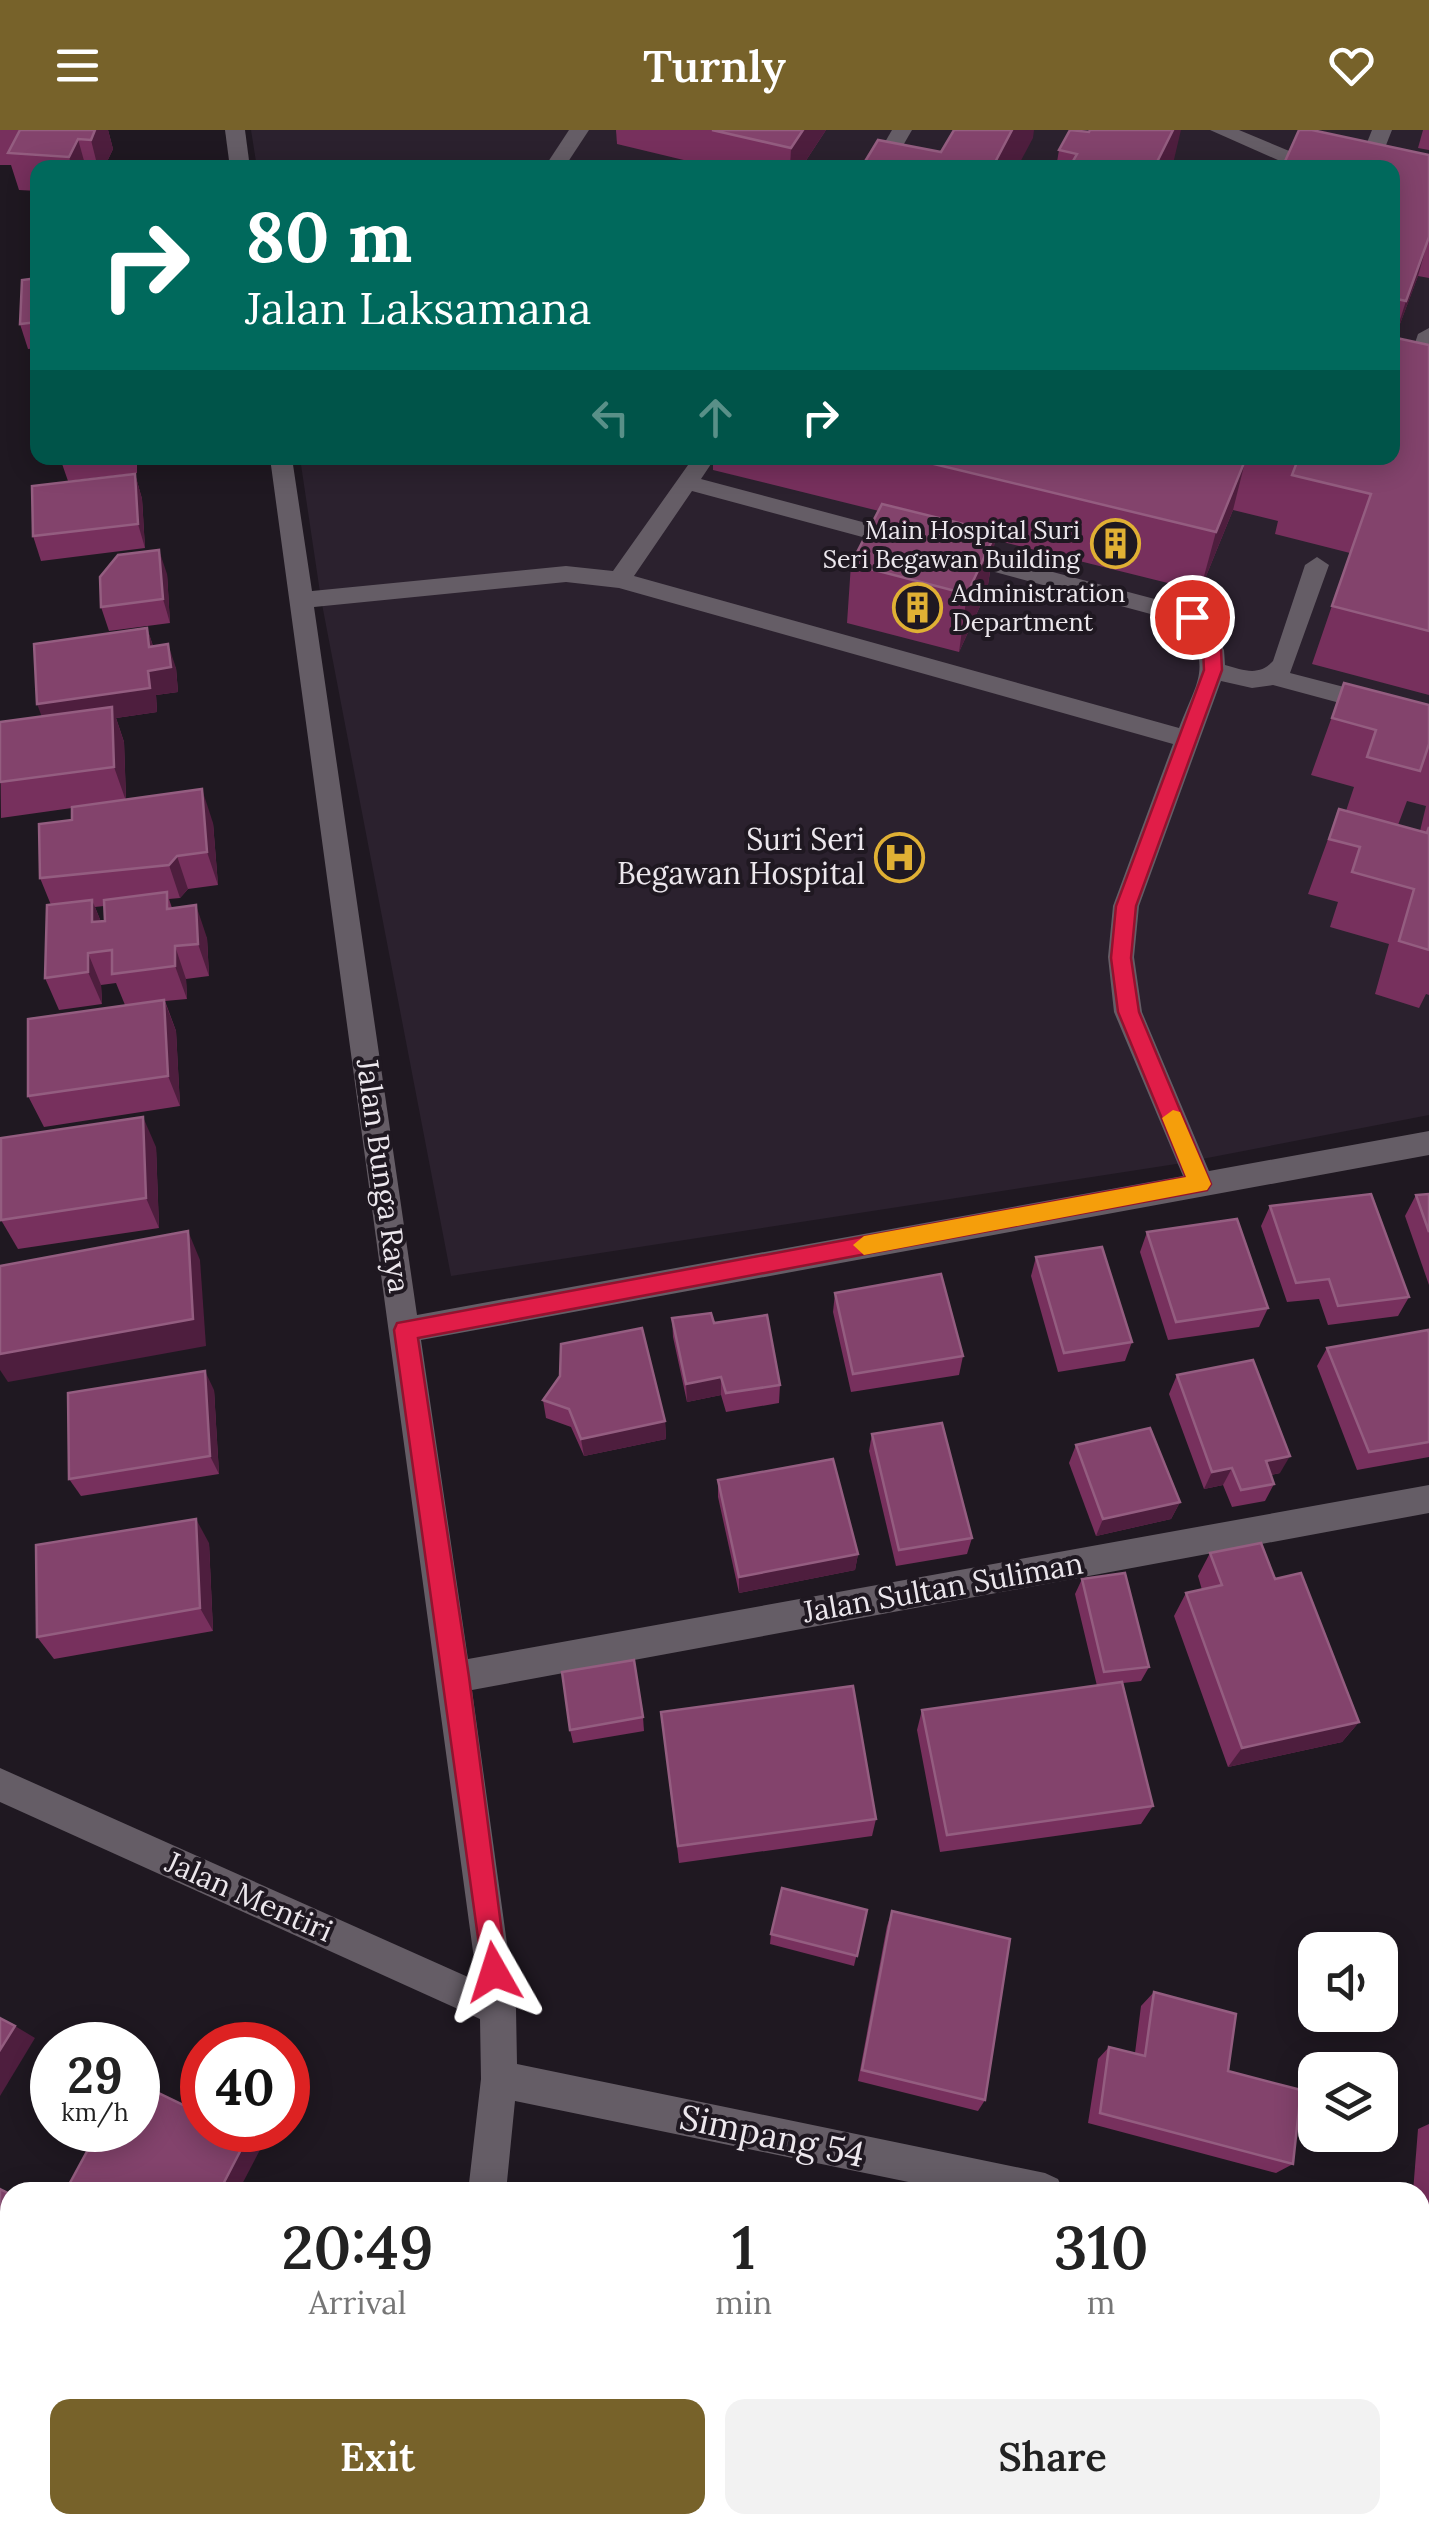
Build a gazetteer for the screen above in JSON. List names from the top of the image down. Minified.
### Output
{"streets":{"street":["Jalan Bunga Raya","Jalan Sultan Suliman","Jalan Mentiri","Simpang 54"]},"crossings":[["Jalan Bunga Raya","Jalan Sultan Suliman"],["Jalan Bunga Raya","Jalan Mentiri"],["Jalan Bunga Raya","Simpang 54"]],"places":{"building":["Main Hospital Suri Seri Begawan Building","Administration Department"],"hospital":["Suri Seri Begawan Hospital"]},"page":{"header":"Turnly","turn":["80 m","Jalan Laksamana"],"speed":"29 km/h","limit":"40","eta":["20:49","Arrival","1","min","310","m"],"buttons":["Exit","Share"]}}
